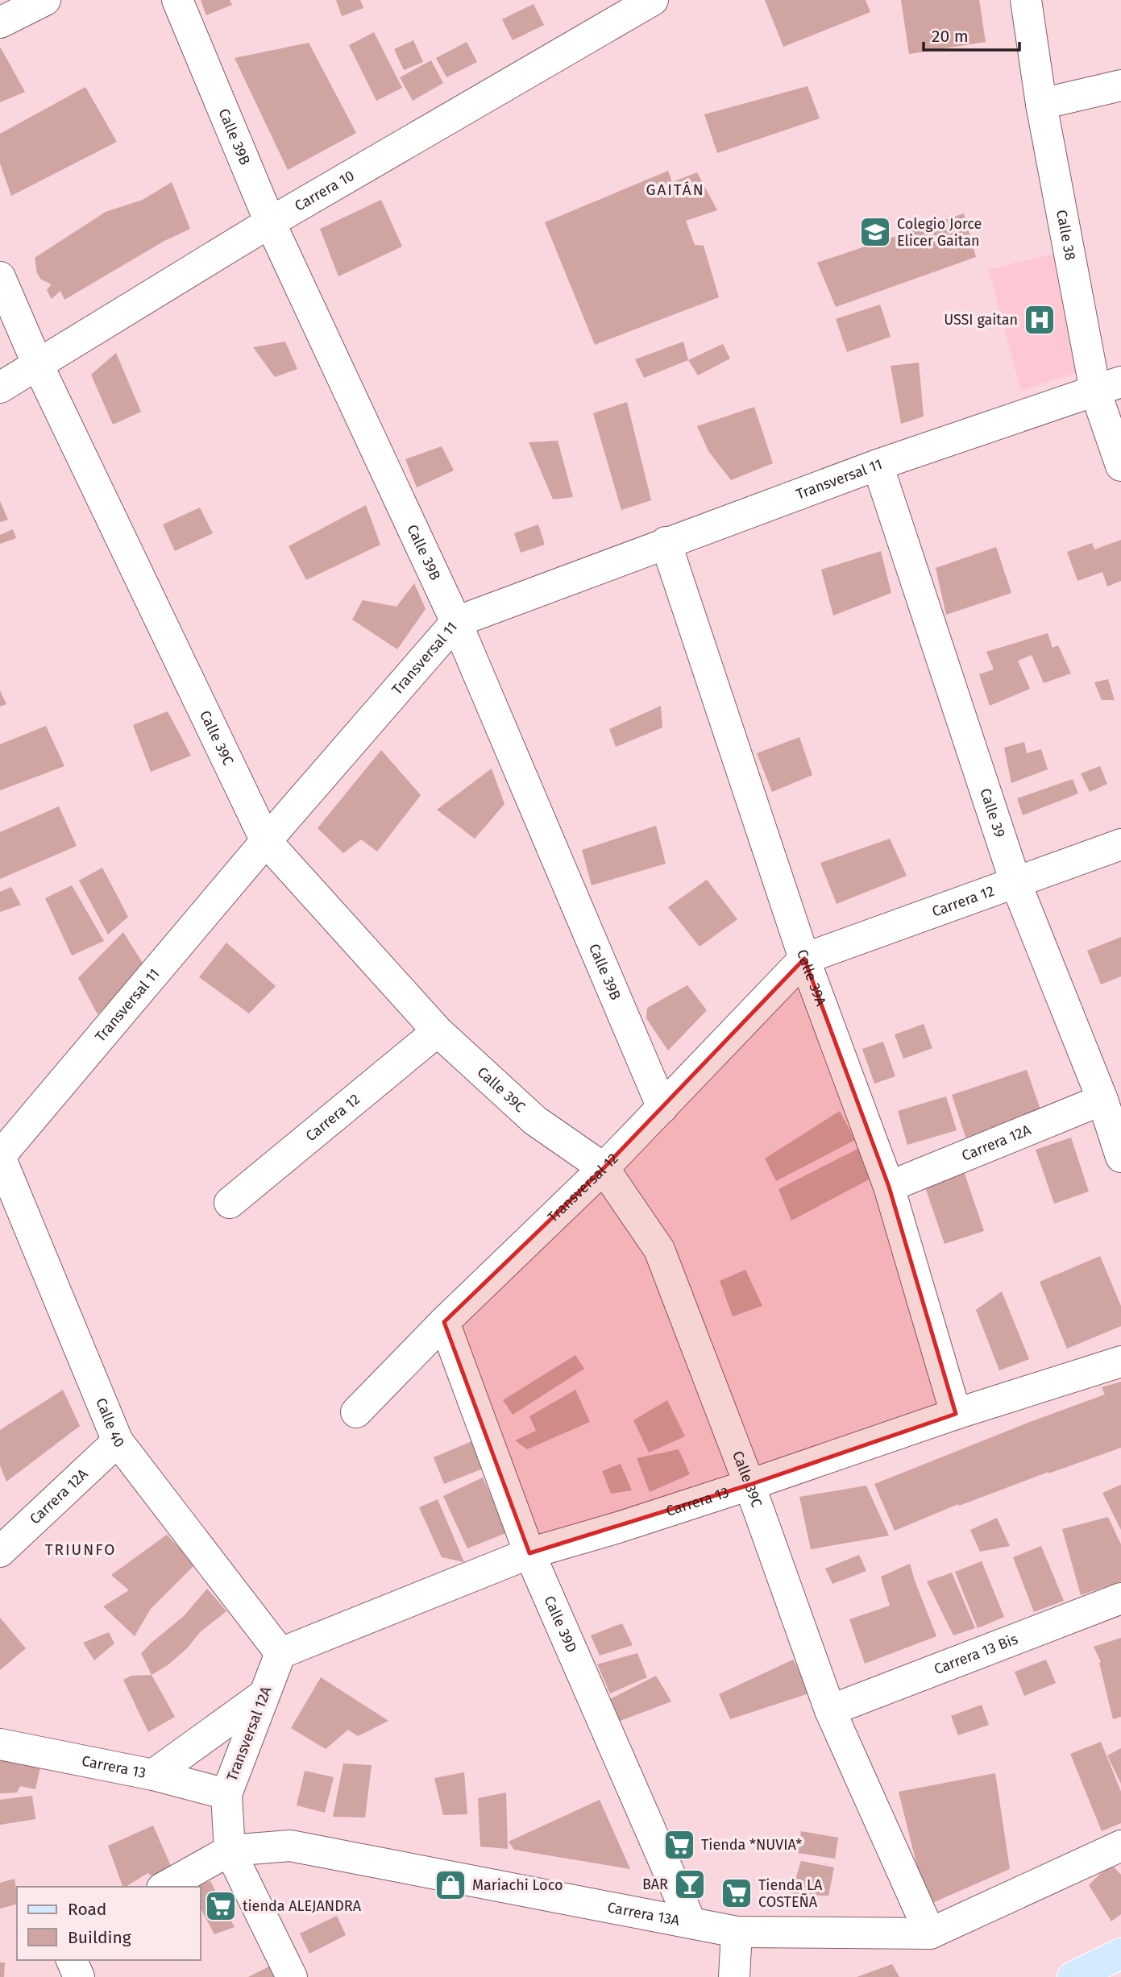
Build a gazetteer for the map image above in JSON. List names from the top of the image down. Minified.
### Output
{"streets":{"street":["Calle 39B","Carrera 10","Calle 38","Transversal 11","Calle 39C","Calle 39","Carrera 12","Calle 39A","Carrera 12A","Transversal 12","Calle 40","Carrera 13","Calle 39D","Carrera 13 Bis","Transversal 12A","Carrera 13A"]},"crossings":[["Calle 39B","Carrera 10"],["Calle 39B","Transversal 11"],["Calle 39B","Transversal 12"],["Carrera 10","Calle 39C"],["Calle 38","Transversal 11"],["Transversal 11","Calle 39C"],["Transversal 11","Calle 39"],["Transversal 11","Calle 39A"],["Transversal 11","Calle 40"],["Calle 39C","Carrera 12"],["Calle 39C","Transversal 12"],["Calle 39C","Carrera 13"],["Calle 39C","Carrera 13 Bis"],["Calle 39C","Carrera 13A"],["Calle 39","Carrera 12"],["Calle 39","Carrera 12A"],["Carrera 12","Calle 39A"],["Carrera 12","Transversal 12"],["Calle 39A","Carrera 12A"],["Calle 39A","Transversal 12"],["Calle 39A","Carrera 13"],["Carrera 12A","Calle 40"],["Transversal 12","Calle 39D"],["Calle 40","Carrera 13"],["Calle 40","Transversal 12A"],["Carrera 13","Calle 39D"],["Carrera 13","Transversal 12A"],["Calle 39D","Carrera 13A"],["Transversal 12A","Carrera 13A"]],"districts":["GAITÁN","TRIUNFO"],"places":{"school or university":["Colegio Jorce Elicer Gaitan"],"hospital":["USSI gaitan"],"supermarket":["Tienda *NUVIA*","Tienda LA COSTEÑA","tienda ALEJANDRA"],"bar":["BAR"],"shop":["Mariachi Loco"]},"legend":["Road","Building"],"scale_bar":"20 m"}
